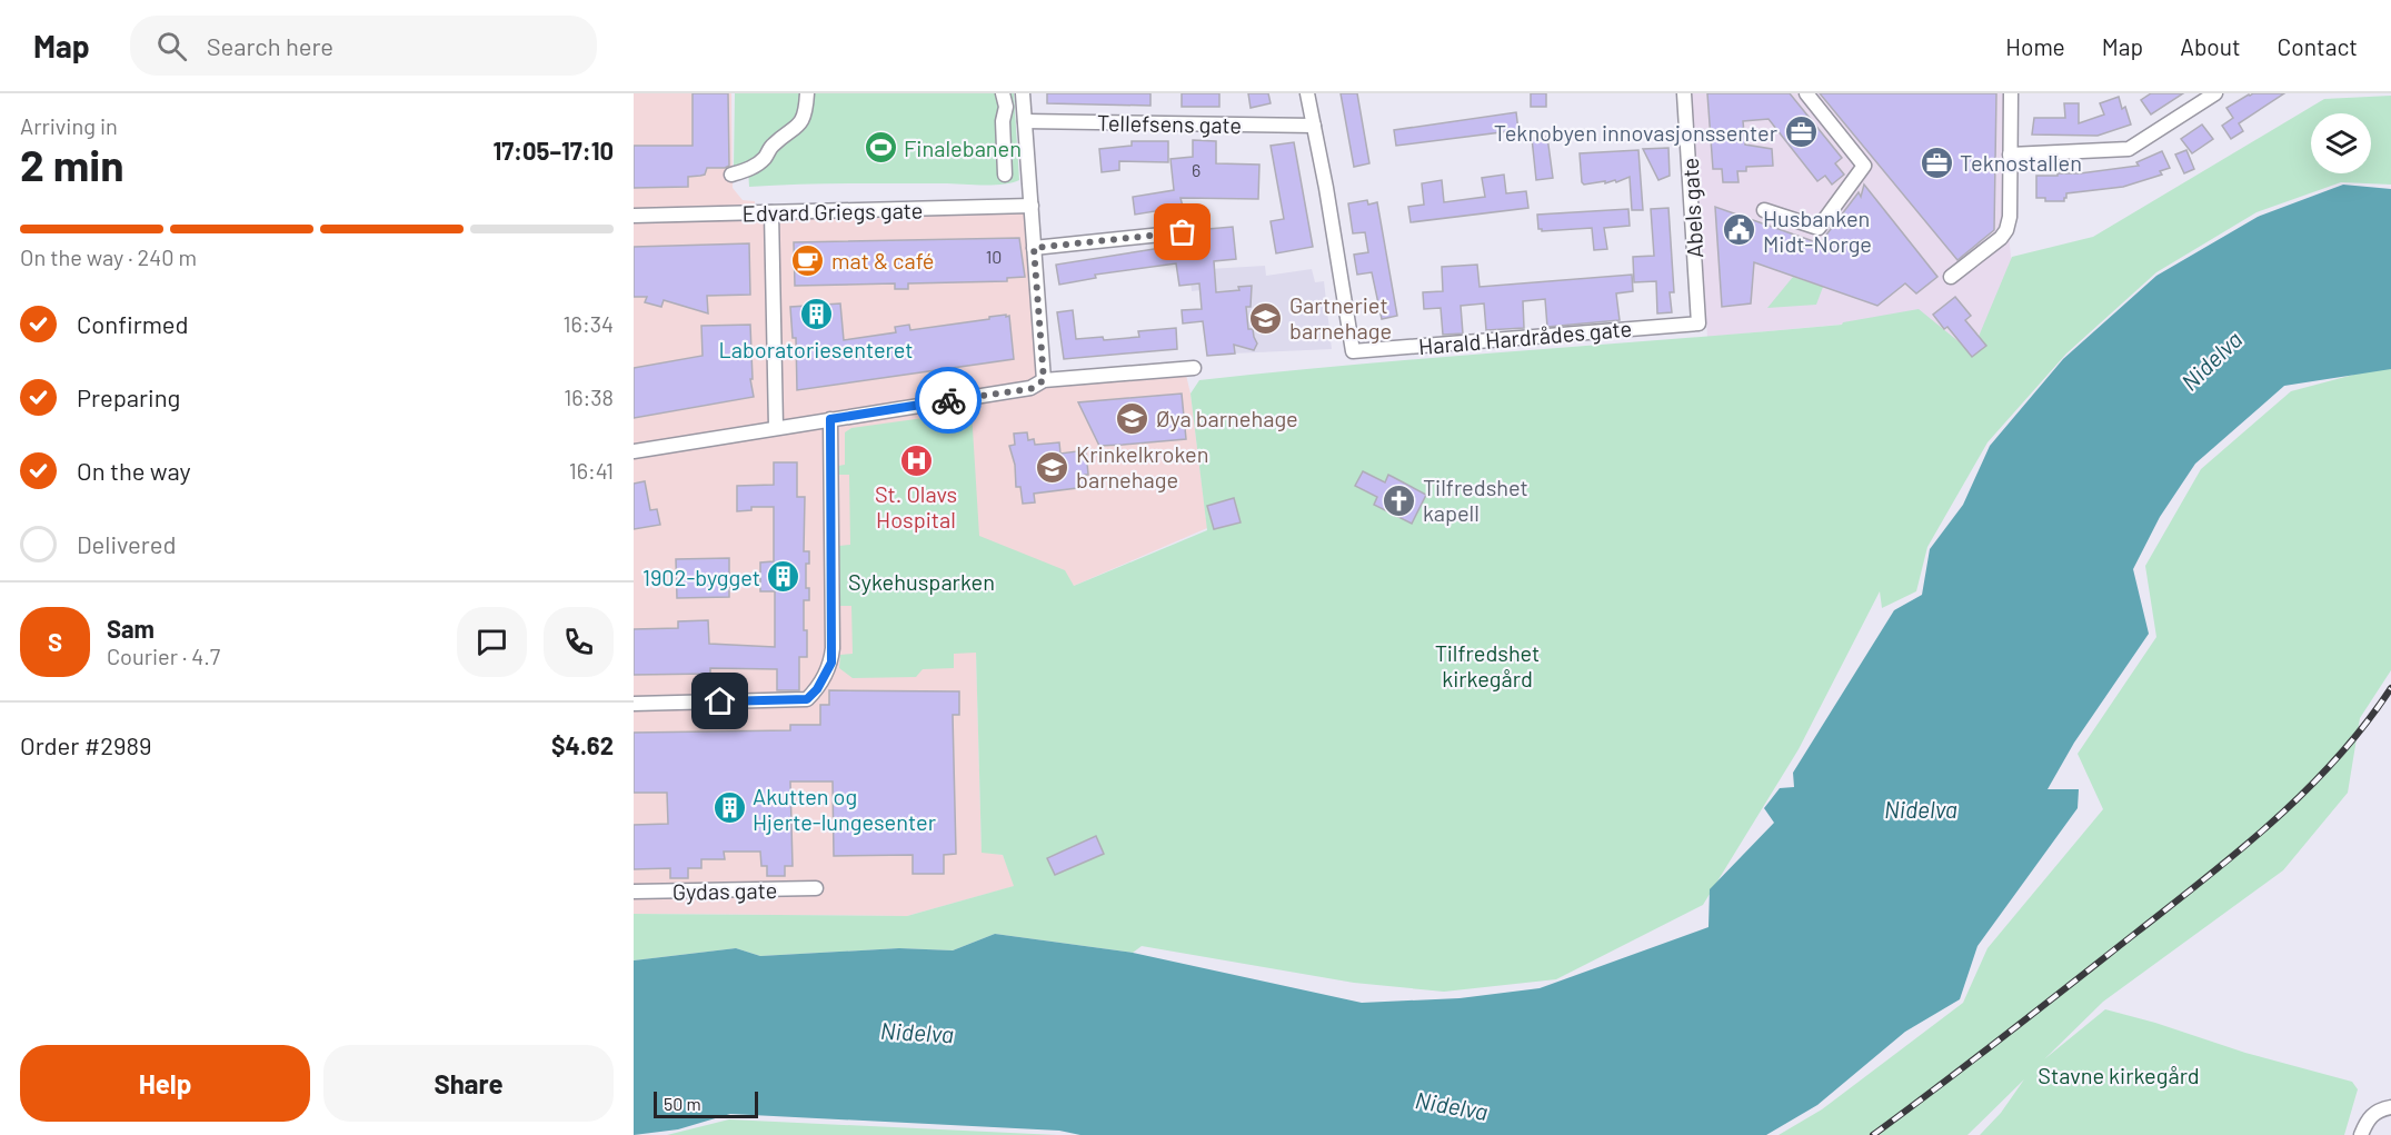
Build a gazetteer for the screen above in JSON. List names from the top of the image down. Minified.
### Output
{"streets":{"street":["Tellefsens gate","Abels gate","Edvard Griegs gate","Harald Hardrådes gate","Gydas gate"]},"crossings":[["Tellefsens gate","Harald Hardrådes gate"],["Abels gate","Harald Hardrådes gate"]],"water":["Nidelva"],"parks":["Sykehusparken","Tilfredshet kirkegård","Stavne kirkegård"],"places":{"office":["Teknobyen innovasjonssenter","Teknostallen"],"sports":["Finalebanen"],"public building":["Husbanken Midt-Norge"],"cafe":["mat & café"],"building":["Laboratoriesenteret","1902-bygget","Akutten og Hjerte-lungesenter"],"school or university":["Gartneriet barnehage","Øya barnehage","Krinkelkroken barnehage"],"hospital":["St. Olavs Hospital"],"church":["Tilfredshet kapell"]},"house_numbers":["6","10"],"scale_bar":"50 m","page":{"header":"Map","search":"Search here","nav":["Home","Map","About","Contact"],"heading":["2 min","Arriving in","17:05–17:10"],"panel":["Sam","Courier · 4.7","Order #2989","$4.62"],"bar":"On the way · 240 m","list":[["Confirmed","16:34"],["Preparing","16:38"],["On the way","16:41"],"Delivered"],"round":"S","buttons":["Help","Share"],"scale":"50 m"}}
